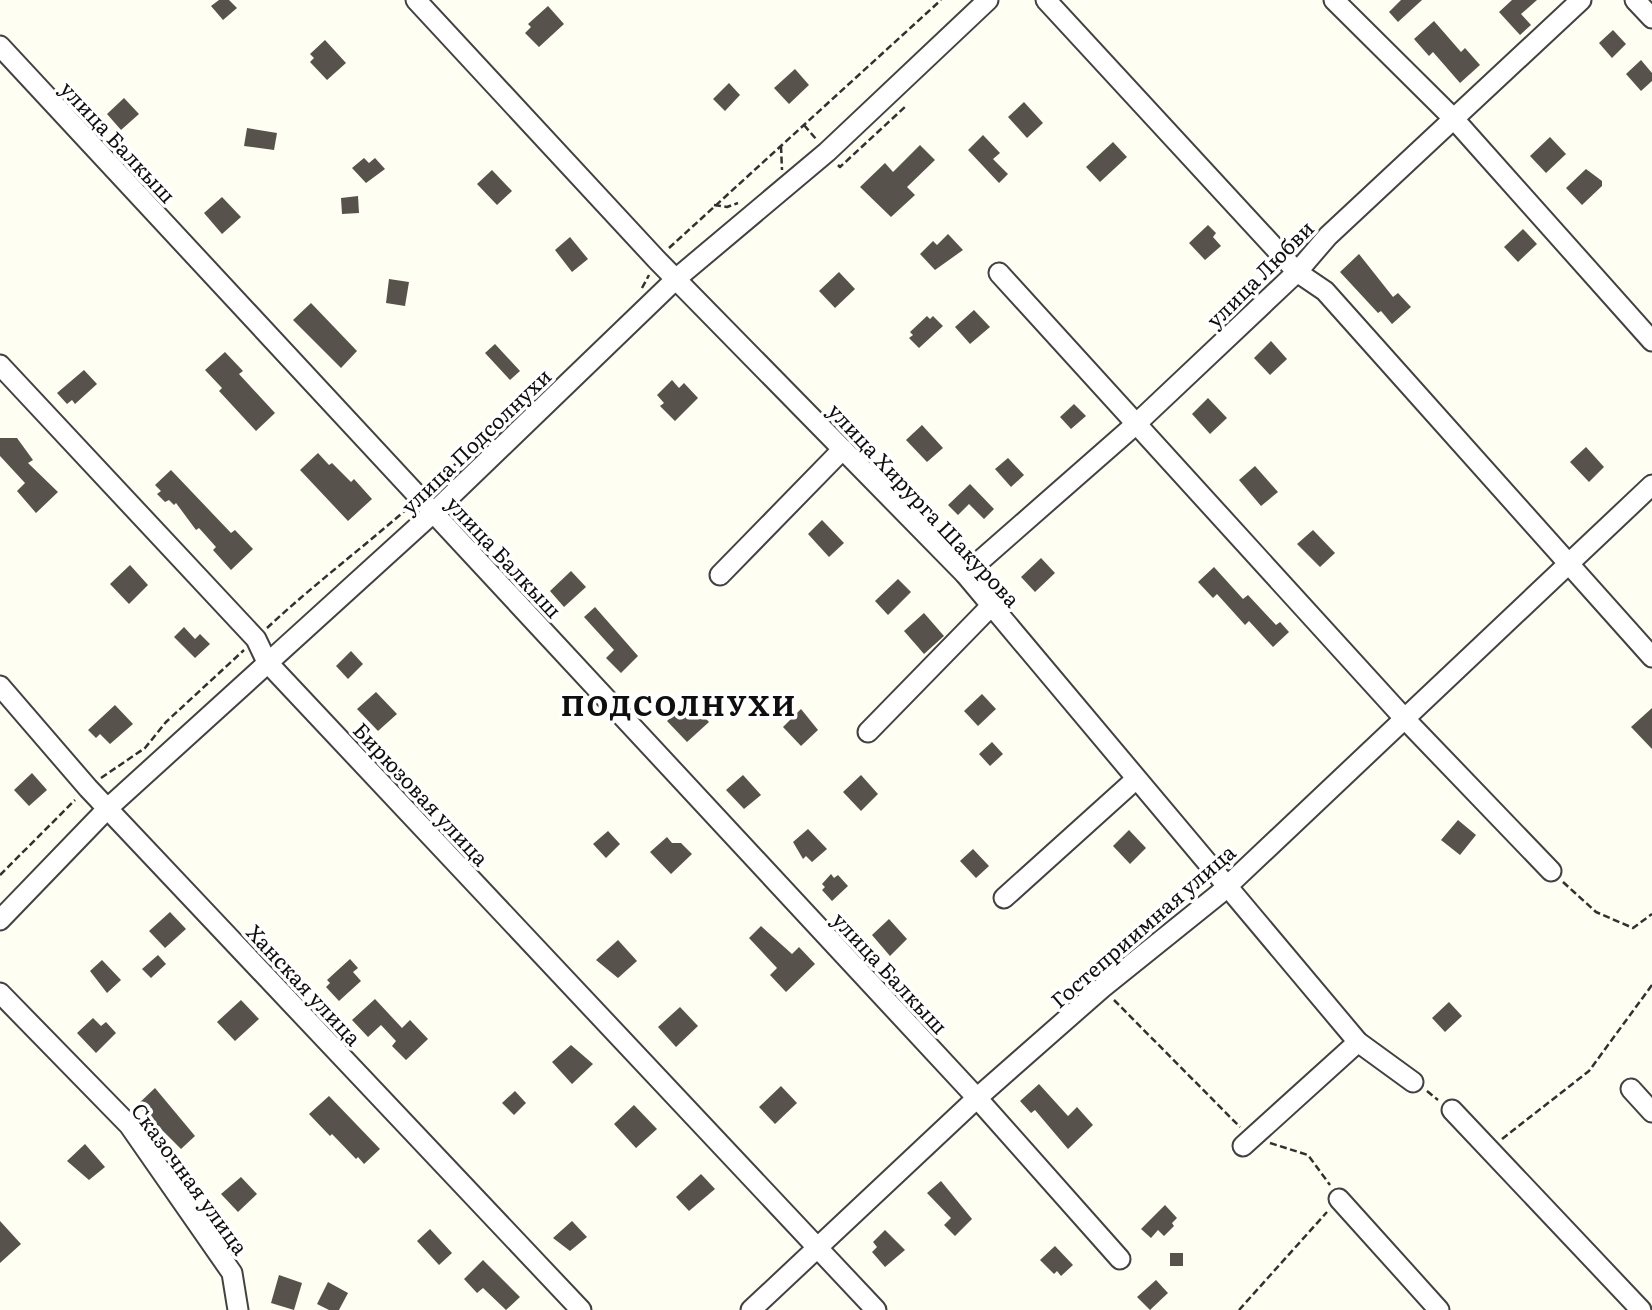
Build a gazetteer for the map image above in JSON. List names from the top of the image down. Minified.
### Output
{"streets":{"street":["улица Балкыш","улица Любви","улица Подсолнухи","улица Хирурга Шакурова","Бирюзовая улица","Гостеприимная улица","Ханская улица","Сказочная улица"]},"crossings":[["улица Балкыш","улица Подсолнухи"],["улица Балкыш","Гостеприимная улица"],["улица Любви","улица Хирурга Шакурова"],["улица Подсолнухи","улица Хирурга Шакурова"],["улица Подсолнухи","Бирюзовая улица"],["улица Подсолнухи","Ханская улица"],["улица Хирурга Шакурова","Гостеприимная улица"],["Бирюзовая улица","Гостеприимная улица"]],"districts":["ПОДСОЛНУХИ"]}
